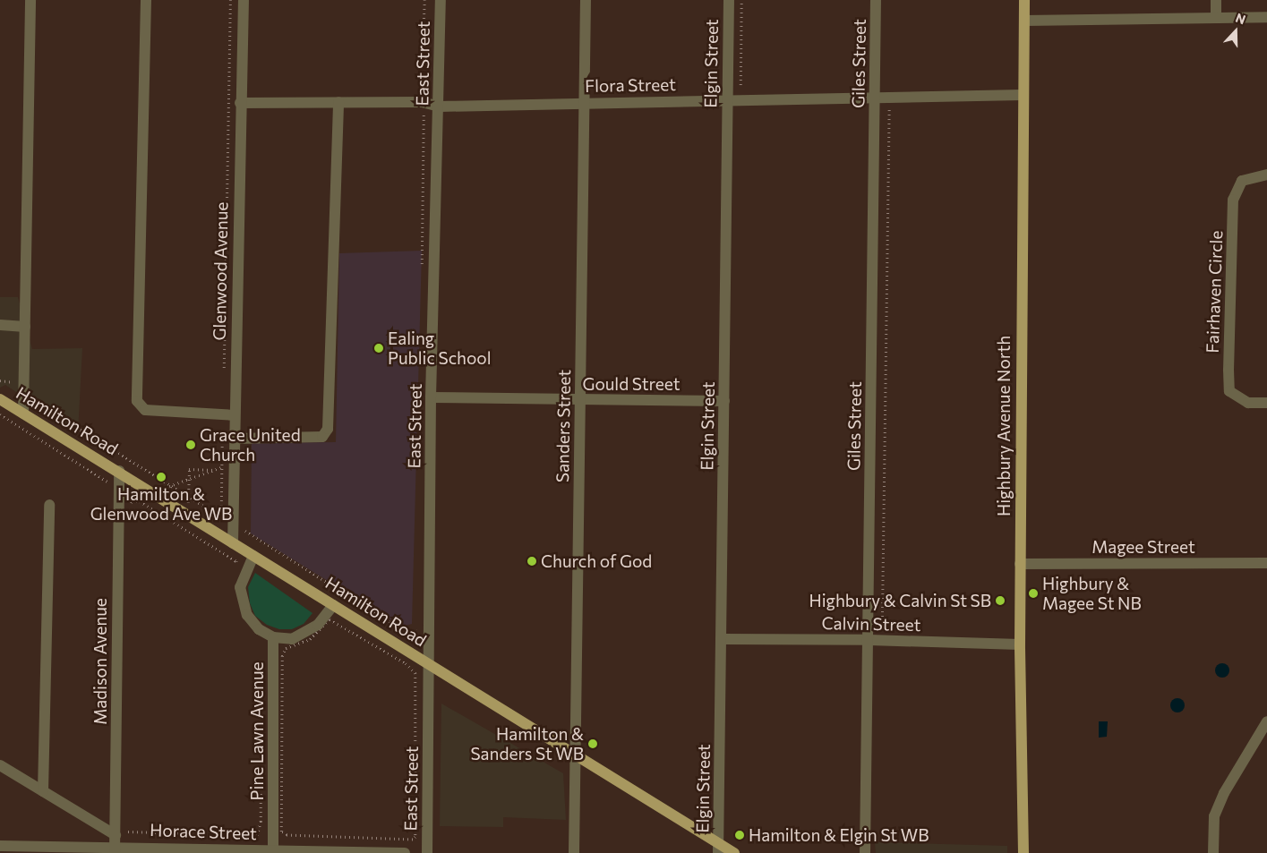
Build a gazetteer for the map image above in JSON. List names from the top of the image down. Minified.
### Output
{"streets":{"main road":["Hamilton Road","Highbury Avenue North"],"street":["East Street","Elgin Street","Giles Street","Flora Street","Glenwood Avenue","Fairhaven Circle","Gould Street","Sanders Street","Magee Street","Calvin Street","Madison Avenue","Pine Lawn Avenue","Horace Street"]},"crossings":[["East Street","Flora Street"],["East Street","Gould Street"],["East Street","Hamilton Road"],["Elgin Street","Flora Street"],["Elgin Street","Gould Street"],["Elgin Street","Hamilton Road"],["Elgin Street","Calvin Street"],["Giles Street","Flora Street"],["Giles Street","Calvin Street"],["Flora Street","Glenwood Avenue"],["Flora Street","Sanders Street"],["Flora Street","Highbury Avenue North"],["Glenwood Avenue","Hamilton Road"],["Gould Street","Sanders Street"],["Hamilton Road","Sanders Street"],["Hamilton Road","Madison Avenue"],["Highbury Avenue North","Magee Street"],["Highbury Avenue North","Calvin Street"],["Madison Avenue","Horace Street"],["Pine Lawn Avenue","Horace Street"]],"places":["Ealing Public School","Grace United Church","Hamilton & Glenwood Ave WB","Church of God","Highbury & Magee St NB","Highbury & Calvin St SB","Hamilton & Sanders St WB","Hamilton & Elgin St WB"],"north":"top"}
